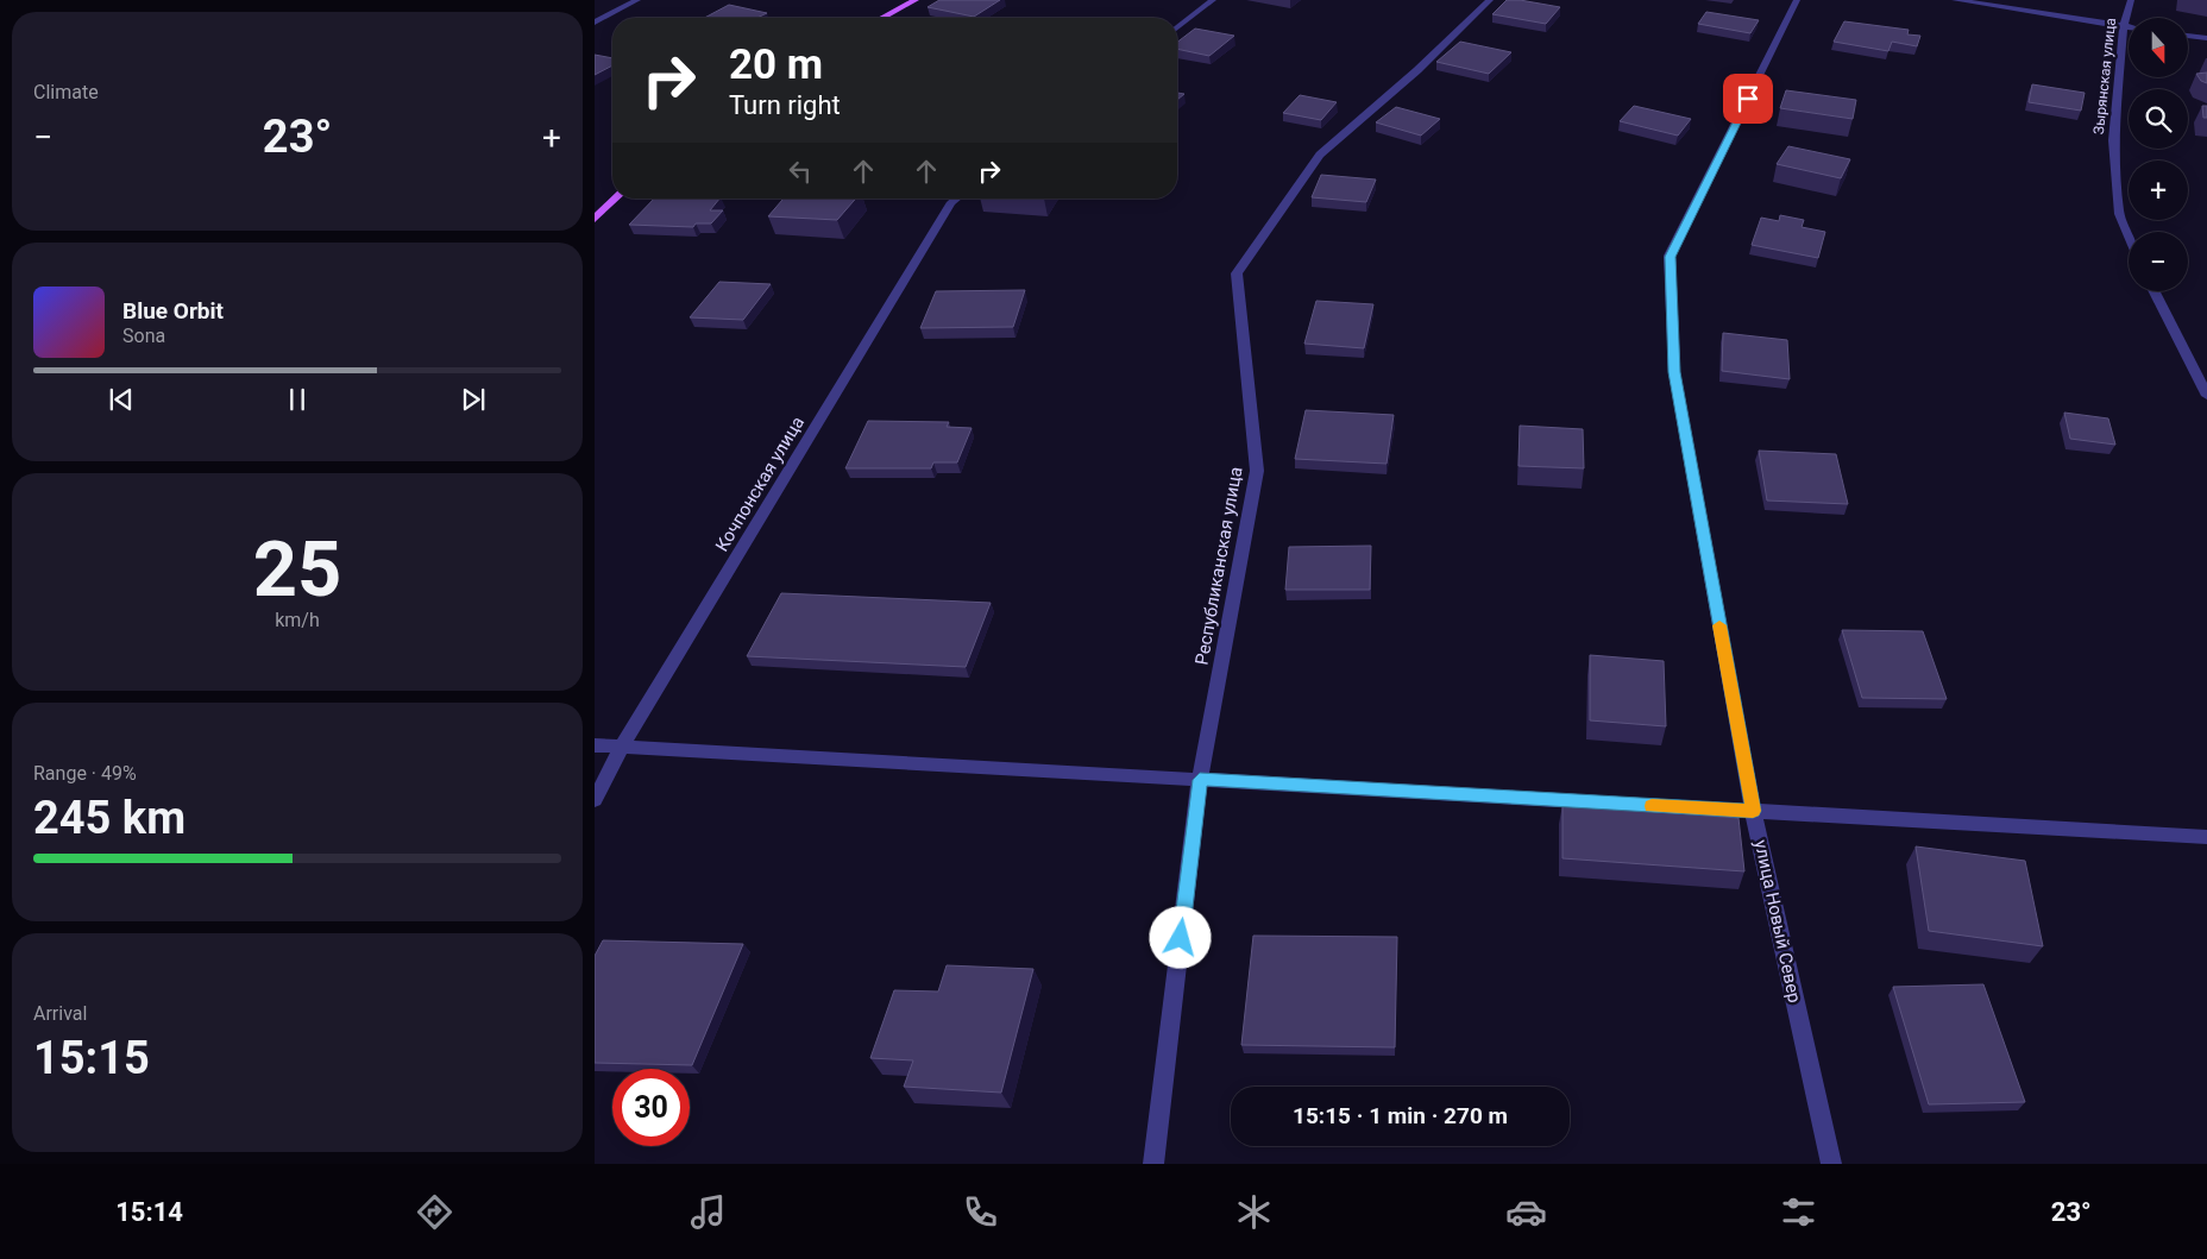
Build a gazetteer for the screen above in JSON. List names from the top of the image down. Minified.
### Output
{"streets":{"street":["Зырянская улица","Кочпонская улица","Республиканская улица","улица Новый Север"]},"north":"bottom","page":{"tile":["Climate",["25","km/h"],["Range · 49%","245 km"],["Arrival","15:15"]],"map_buttons":["+","−"],"turn":["20 m","Turn right"],"heat":["−","23°","+"],"song":["Blue Orbit","Sona"],"limit":"30","trip":"15:15 · 1 min · 270 m","tabs":["15:14","23°"]}}
